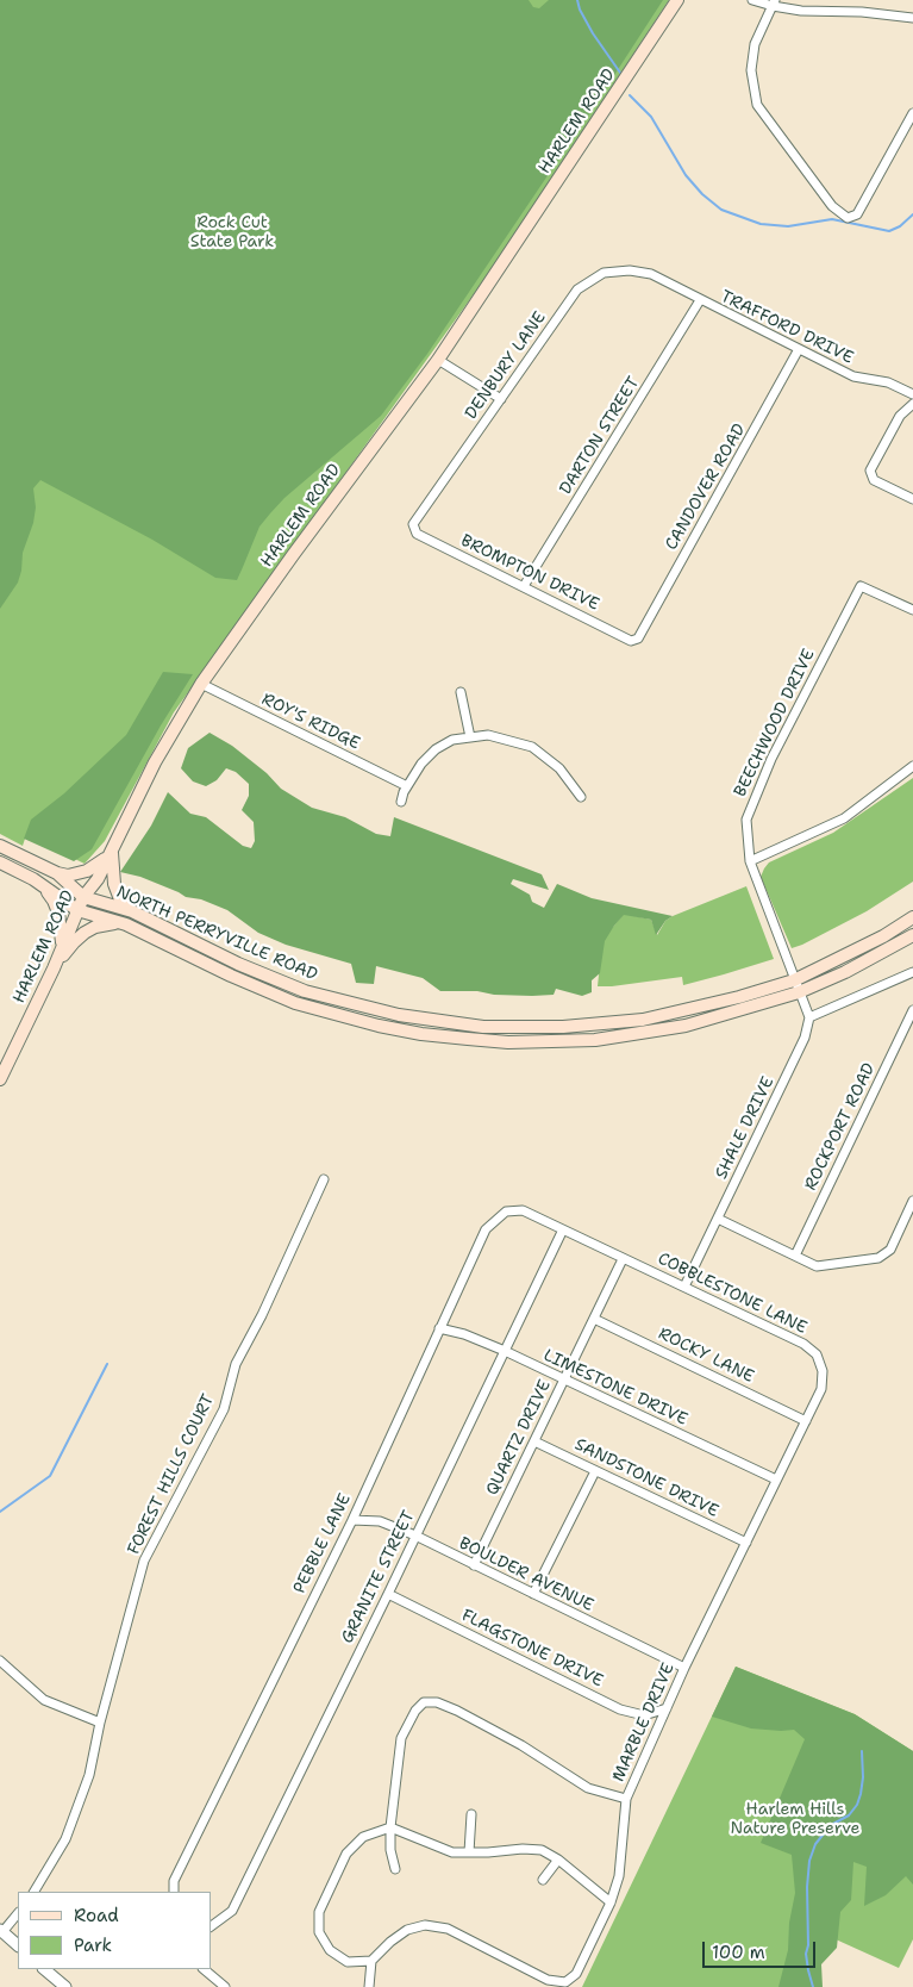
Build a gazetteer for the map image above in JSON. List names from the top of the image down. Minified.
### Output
{"streets":{"main road":["HARLEM ROAD","NORTH PERRYVILLE ROAD"],"street":["TRAFFORD DRIVE","DENBURY LANE","DARTON STREET","CANDOVER ROAD","BROMPTON DRIVE","ROY'S RIDGE","BEECHWOOD DRIVE","ROCKPORT ROAD","SHALE DRIVE","COBBLESTONE LANE","ROCKY LANE","LIMESTONE DRIVE","QUARTZ DRIVE","FOREST HILLS COURT","SANDSTONE DRIVE","PEBBLE LANE","BOULDER AVENUE","GRANITE STREET","FLAGSTONE DRIVE","MARBLE DRIVE"]},"crossings":[["HARLEM ROAD","ROY'S RIDGE"],["HARLEM ROAD","NORTH PERRYVILLE ROAD"],["TRAFFORD DRIVE","DENBURY LANE"],["TRAFFORD DRIVE","DARTON STREET"],["TRAFFORD DRIVE","CANDOVER ROAD"],["DENBURY LANE","BROMPTON DRIVE"],["DARTON STREET","BROMPTON DRIVE"],["CANDOVER ROAD","BROMPTON DRIVE"],["BEECHWOOD DRIVE","NORTH PERRYVILLE ROAD"],["SHALE DRIVE","COBBLESTONE LANE"],["COBBLESTONE LANE","ROCKY LANE"],["COBBLESTONE LANE","LIMESTONE DRIVE"],["COBBLESTONE LANE","QUARTZ DRIVE"],["COBBLESTONE LANE","PEBBLE LANE"],["COBBLESTONE LANE","GRANITE STREET"],["COBBLESTONE LANE","MARBLE DRIVE"],["ROCKY LANE","QUARTZ DRIVE"],["LIMESTONE DRIVE","QUARTZ DRIVE"],["LIMESTONE DRIVE","PEBBLE LANE"],["LIMESTONE DRIVE","GRANITE STREET"],["LIMESTONE DRIVE","MARBLE DRIVE"],["QUARTZ DRIVE","SANDSTONE DRIVE"],["QUARTZ DRIVE","BOULDER AVENUE"],["SANDSTONE DRIVE","MARBLE DRIVE"],["PEBBLE LANE","BOULDER AVENUE"],["BOULDER AVENUE","GRANITE STREET"],["BOULDER AVENUE","MARBLE DRIVE"],["GRANITE STREET","FLAGSTONE DRIVE"],["FLAGSTONE DRIVE","MARBLE DRIVE"]],"parks":["Rock Cut State Park","Harlem Hills Nature Preserve"],"legend":["Road","Park"],"scale_bar":"100 m"}
